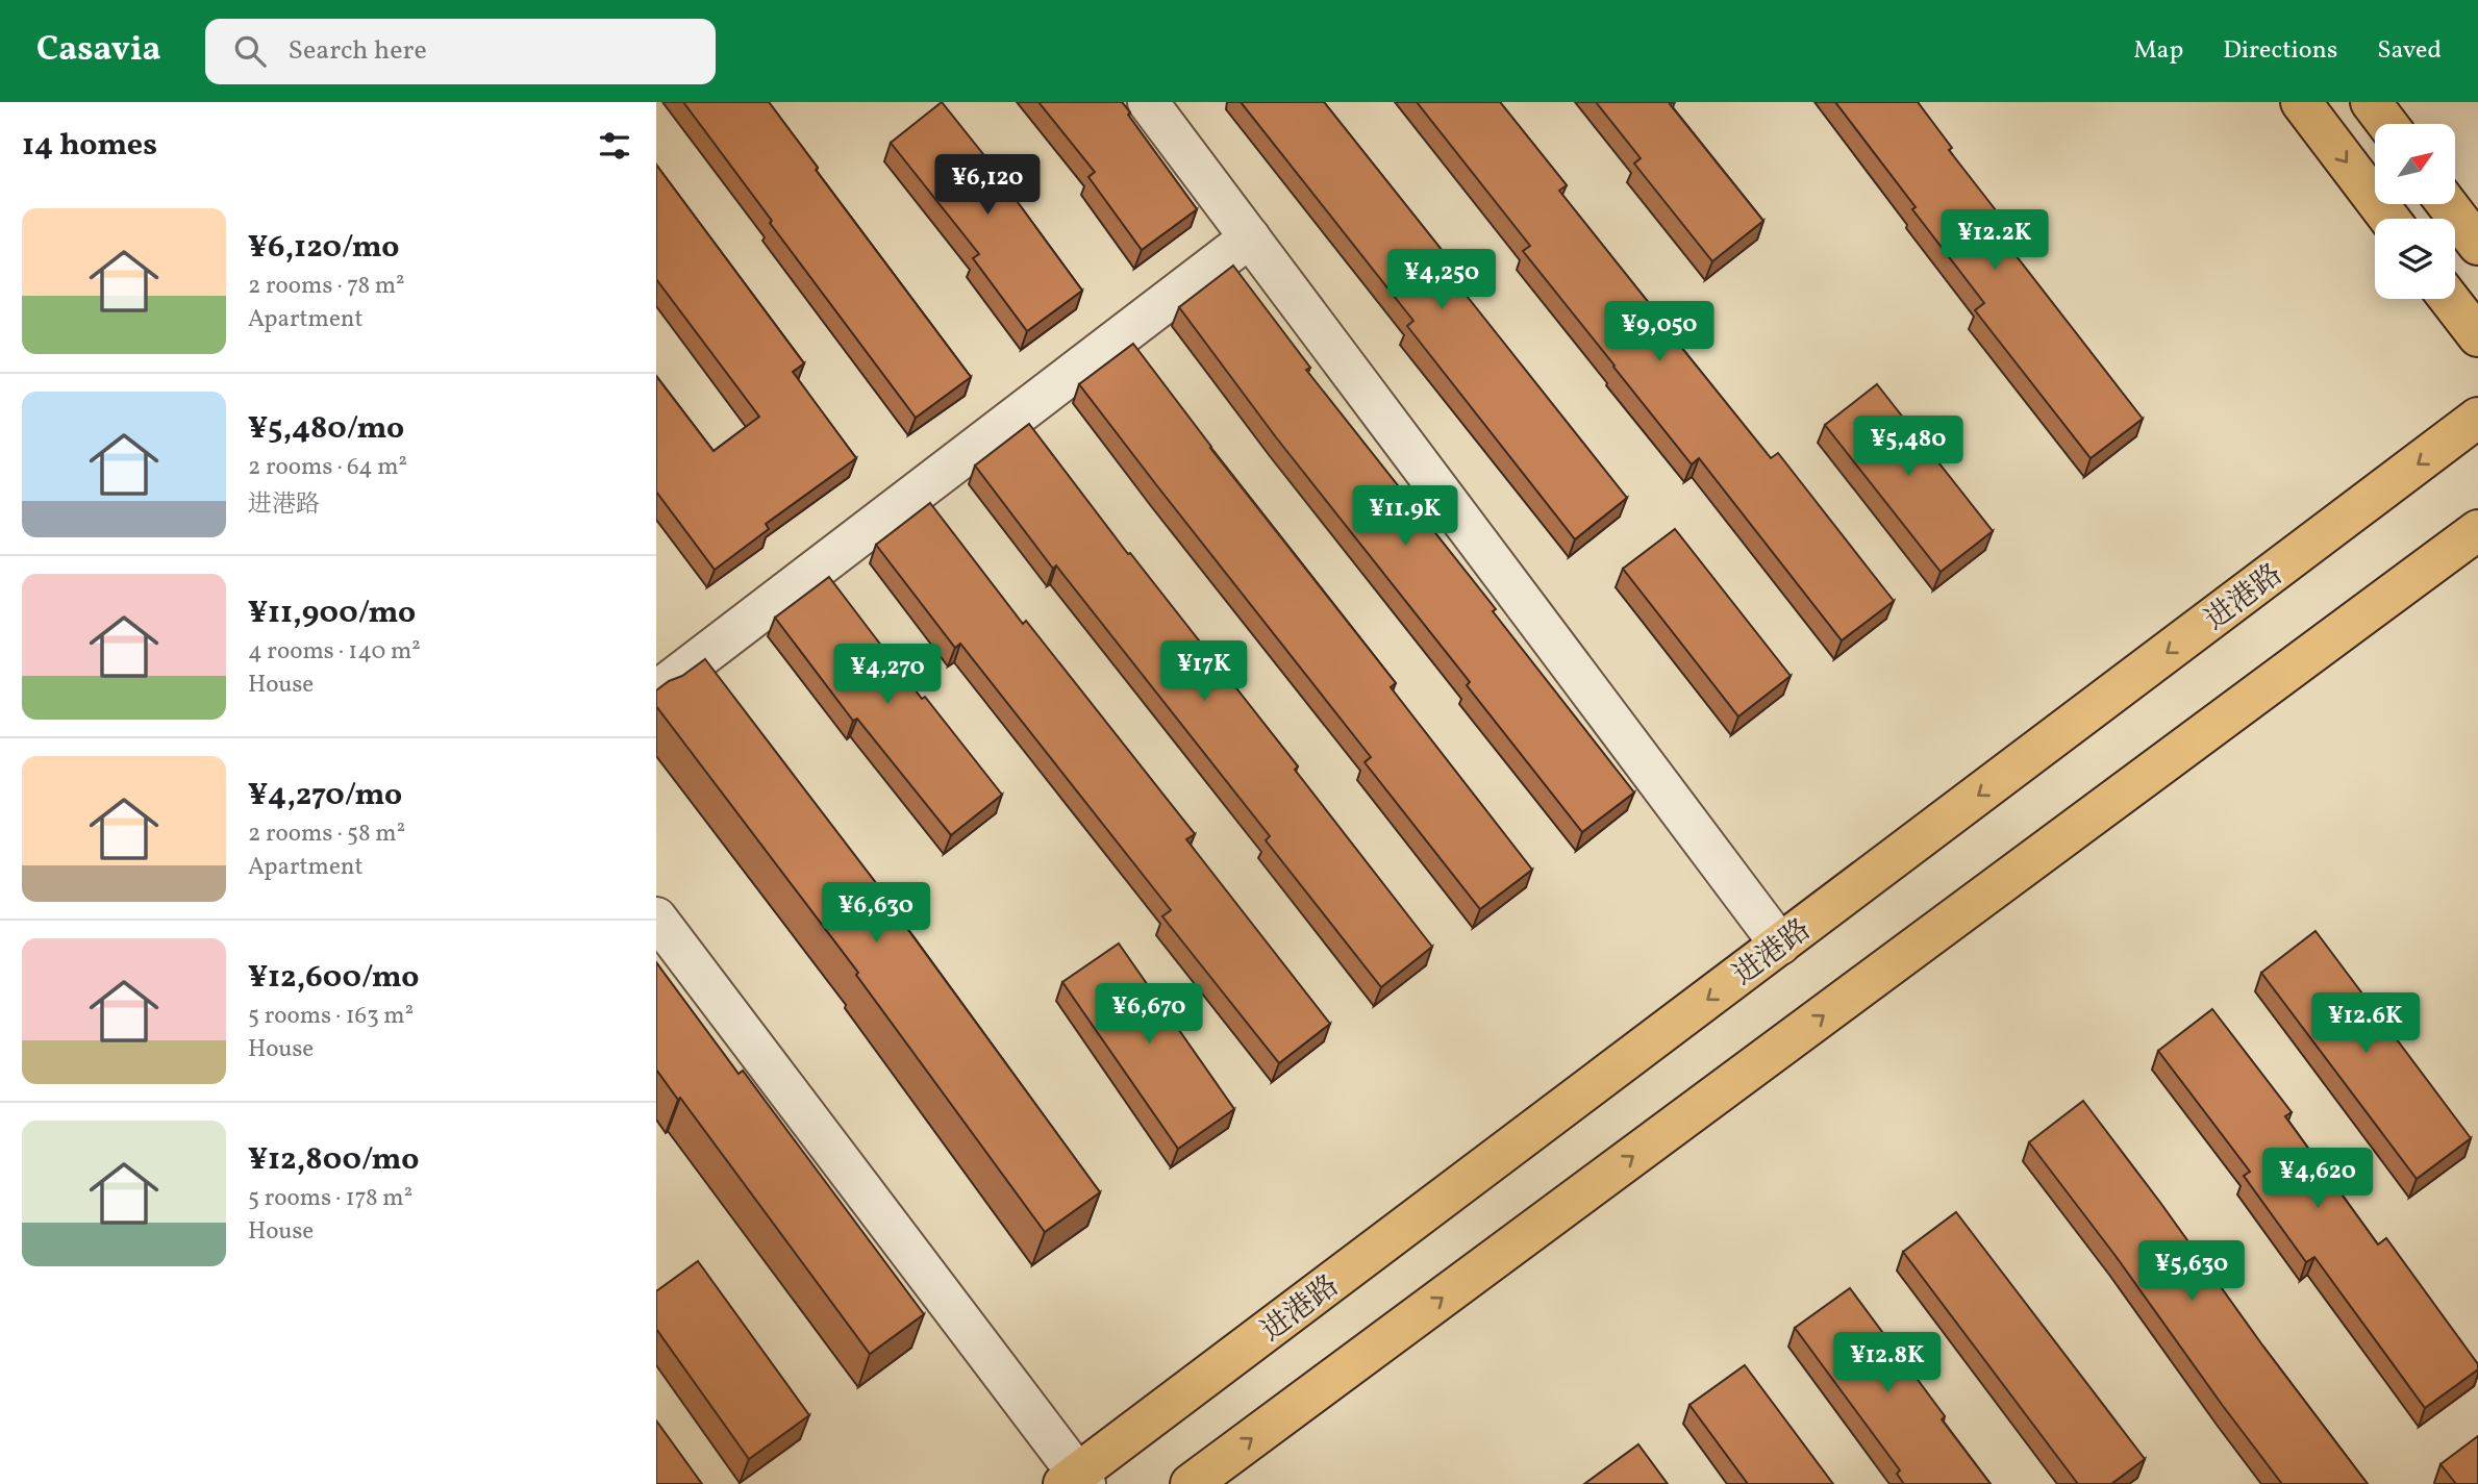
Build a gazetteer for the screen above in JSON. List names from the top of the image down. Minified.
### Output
{"streets":{"main road":["进港路"]},"north":"top right","page":{"header":"Casavia","search":"Search here","nav":["Map","Directions","Saved"],"heading":"14 homes","price":["¥6,120","¥12.2K","¥4,250","¥9,050","¥5,480","¥11.9K","¥17K","¥4,270","¥6,630","¥6,670","¥12.6K","¥4,620","¥5,630","¥12.8K"],"list":[{"name":"¥6,120/mo","note":"2 rooms · 78 m² · Apartment"},{"name":"¥5,480/mo","note":"2 rooms · 64 m² · 进港路"},{"name":"¥11,900/mo","note":"4 rooms · 140 m² · House"},{"name":"¥4,270/mo","note":"2 rooms · 58 m² · Apartment"},{"name":"¥12,600/mo","note":"5 rooms · 163 m² · House"},{"name":"¥12,800/mo","note":"5 rooms · 178 m² · House"}]}}
